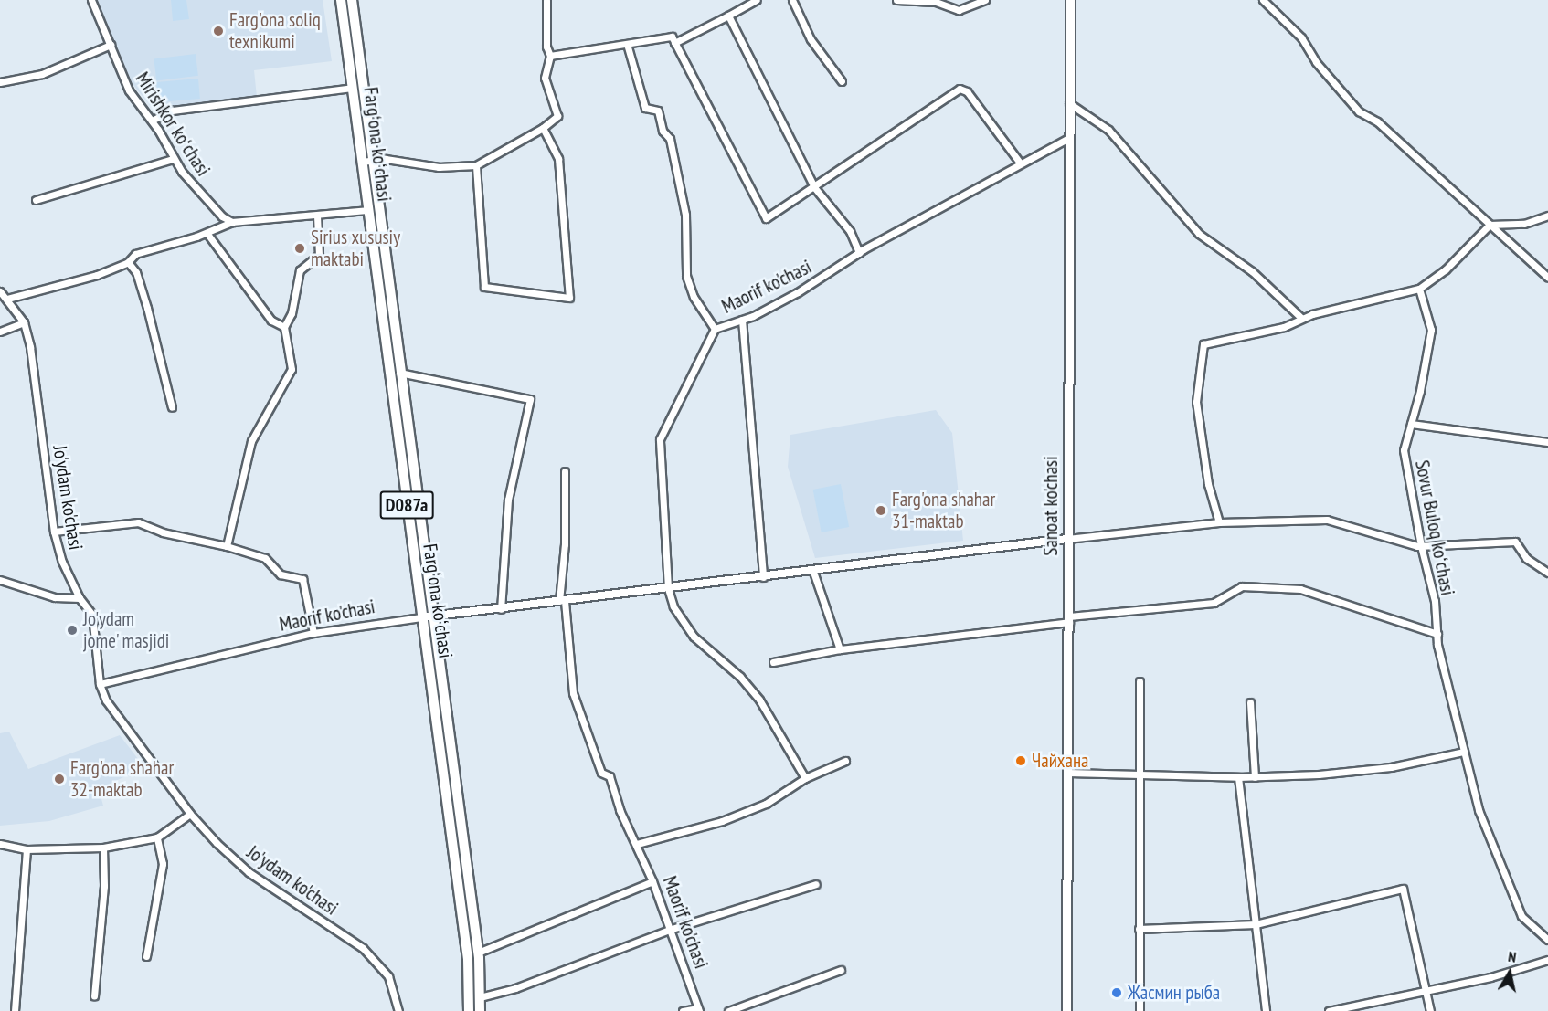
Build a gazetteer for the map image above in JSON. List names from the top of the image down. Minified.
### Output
{"streets":{"main road":["Fargʻona koʻchasi","D087a","Sanoat ko'chasi"],"street":["Mirishkor koʻchasi","Maorif ko'chasi","Jo'ydam ko'chasi","Sovur Buloq koʻchasi"]},"crossings":[["Fargʻona koʻchasi","Maorif ko'chasi"],["Maorif ko'chasi","Jo'ydam ko'chasi"],["Maorif ko'chasi","Sanoat ko'chasi"]],"places":["Farg'ona soliq texnikumi","Sirius xususiy maktabi","Farg'ona shahar 31-maktab","Jo'ydam jome' masjidi","Чайхана","Farg'ona shahar 32-maktab","Жасмин рыба"],"north":"top"}
